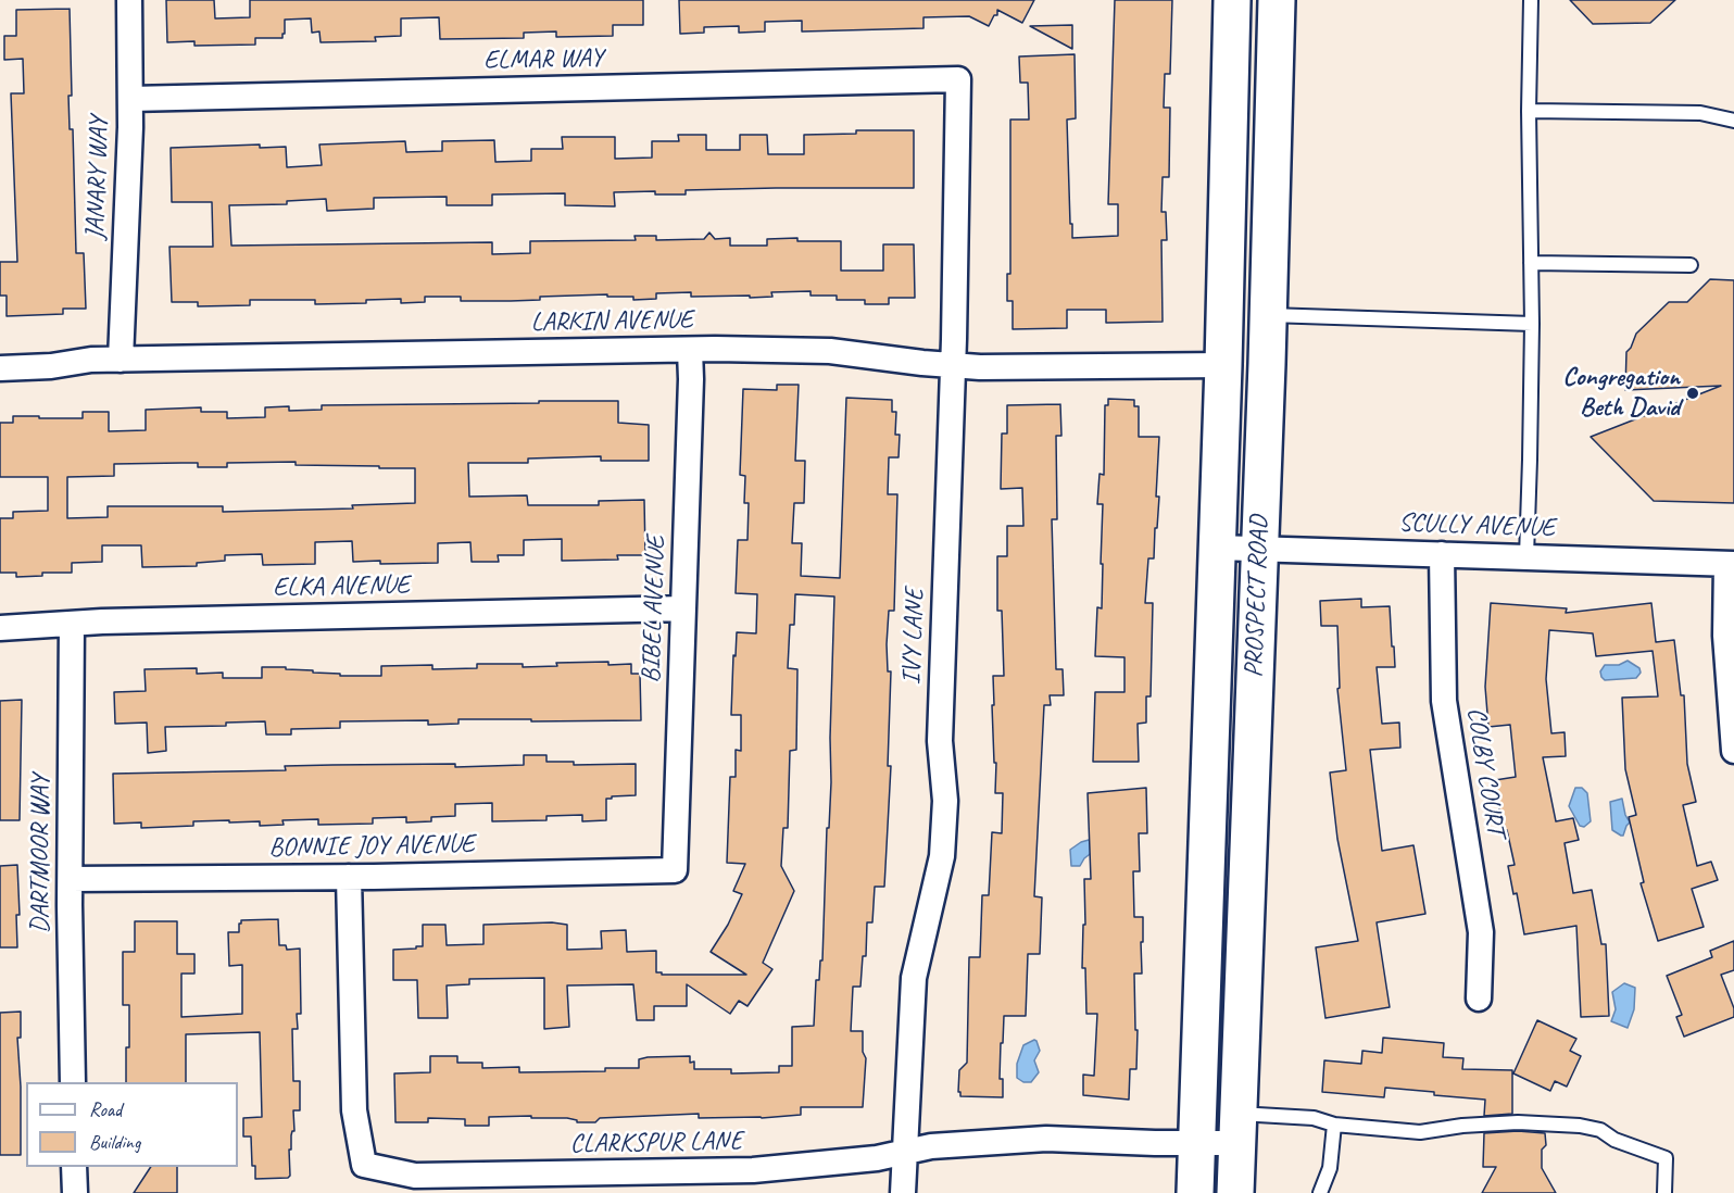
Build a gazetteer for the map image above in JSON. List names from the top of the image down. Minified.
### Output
{"streets":{"main road":["PROSPECT ROAD"],"street":["ELMAR WAY","JANARY WAY","LARKIN AVENUE","SCULLY AVENUE","ELKA AVENUE","BIBEL AVENUE","IVY LANE","COLBY COURT","BONNIE JOY AVENUE","DARTMOOR WAY","CLARKSPUR LANE"]},"crossings":[["ELMAR WAY","JANARY WAY"],["ELMAR WAY","IVY LANE"],["JANARY WAY","LARKIN AVENUE"],["LARKIN AVENUE","PROSPECT ROAD"],["LARKIN AVENUE","BIBEL AVENUE"],["LARKIN AVENUE","IVY LANE"],["SCULLY AVENUE","PROSPECT ROAD"],["SCULLY AVENUE","COLBY COURT"],["ELKA AVENUE","BIBEL AVENUE"],["ELKA AVENUE","DARTMOOR WAY"],["PROSPECT ROAD","CLARKSPUR LANE"],["BIBEL AVENUE","BONNIE JOY AVENUE"],["IVY LANE","CLARKSPUR LANE"],["BONNIE JOY AVENUE","DARTMOOR WAY"],["BONNIE JOY AVENUE","CLARKSPUR LANE"]],"places":["Congregation Beth David"],"legend":["Road","Building"]}
